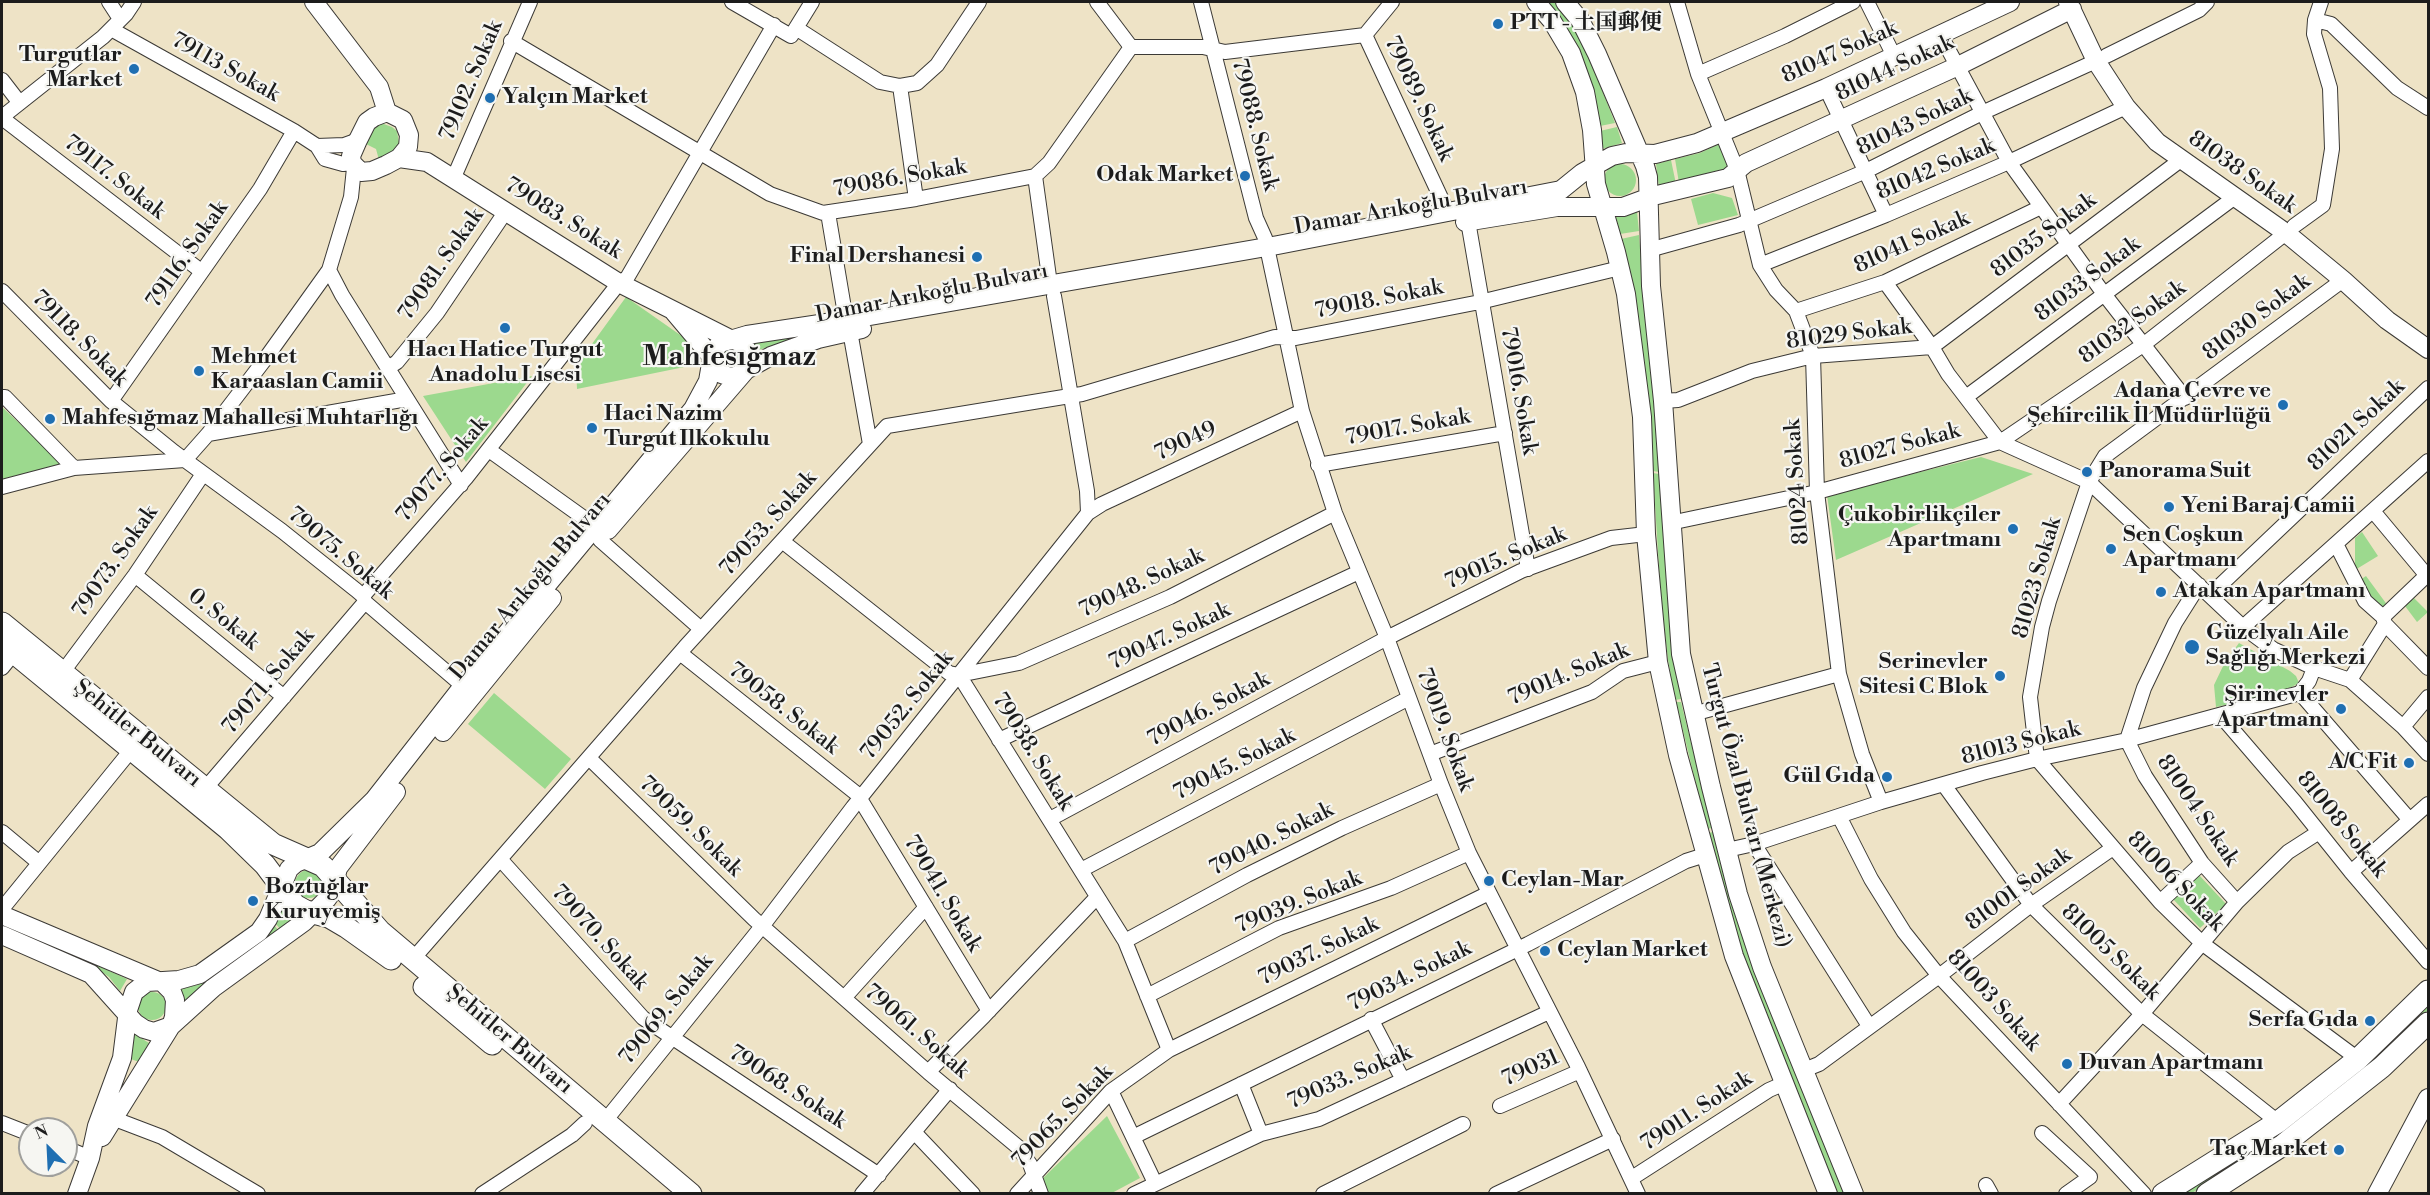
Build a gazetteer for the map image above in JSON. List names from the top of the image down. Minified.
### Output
{"streets":{"main road":["81047 Sokak","81044 Sokak","81038 Sokak","Damar Arıkoğlu Bulvarı","79083. Sokak","Şehitler Bulvarı","Turgut Özal Bulvarı (Merkezi)"],"street":["79113 Sokak","79102. Sokak","79089. Sokak","81043 Sokak","79088. Sokak","81042 Sokak","79117. Sokak","79086. Sokak","81035 Sokak","81041 Sokak","79116. Sokak","79081. Sokak","81033 Sokak","79018. Sokak","81030 Sokak","81032 Sokak","81029 Sokak","79118. Sokak","79016. Sokak","81021 Sokak","79017. Sokak","79049","81027 Sokak","79077. Sokak","81024 Sokak","79053. Sokak","79075. Sokak","79015. Sokak","79073. Sokak","81023 Sokak","79048. Sokak","0. Sokak","79047. Sokak","79014. Sokak","79071. Sokak","79052. Sokak","79058. Sokak","79046. Sokak","79019. Sokak","81013 Sokak","79038. Sokak","79045. Sokak","81004 Sokak","81008 Sokak","79059. Sokak","79040. Sokak","81006 Sokak","81001 Sokak","79041. Sokak","79039. Sokak","79070. Sokak","79037. Sokak","81005 Sokak","79034. Sokak","81003 Sokak","79069. Sokak","79061. Sokak","79031","79033. Sokak","79068. Sokak","79011. Sokak","79065. Sokak"]},"crossings":[["81047 Sokak","81044 Sokak"],["81047 Sokak","Damar Arıkoğlu Bulvarı"],["81047 Sokak","81024 Sokak"],["81047 Sokak","Turgut Özal Bulvarı (Merkezi)"],["79113 Sokak","79116. Sokak"],["81044 Sokak","81038 Sokak"],["81044 Sokak","Damar Arıkoğlu Bulvarı"],["81044 Sokak","81024 Sokak"],["81044 Sokak","Turgut Özal Bulvarı (Merkezi)"],["79102. Sokak","79086. Sokak"],["79102. Sokak","79083. Sokak"],["79089. Sokak","Damar Arıkoğlu Bulvarı"],["81043 Sokak","81038 Sokak"],["81043 Sokak","81024 Sokak"],["81043 Sokak","Turgut Özal Bulvarı (Merkezi)"],["79088. Sokak","Damar Arıkoğlu Bulvarı"],["79088. Sokak","79019. Sokak"],["81042 Sokak","81038 Sokak"],["81042 Sokak","81024 Sokak"],["81038 Sokak","81035 Sokak"],["81038 Sokak","81033 Sokak"],["81038 Sokak","81030 Sokak"],["81038 Sokak","81032 Sokak"],["79117. Sokak","79116. Sokak"],["79086. Sokak","79077. Sokak"],["Damar Arıkoğlu Bulvarı","79083. Sokak"],["Damar Arıkoğlu Bulvarı","79016. Sokak"],["Damar Arıkoğlu Bulvarı","79075. Sokak"],["Damar Arıkoğlu Bulvarı","79019. Sokak"],["Damar Arıkoğlu Bulvarı","Şehitler Bulvarı"],["Damar Arıkoğlu Bulvarı","Turgut Özal Bulvarı (Merkezi)"],["79083. Sokak","79081. Sokak"],["79083. Sokak","79077. Sokak"],["81035 Sokak","81029 Sokak"],["81041 Sokak","81024 Sokak"],["79116. Sokak","79118. Sokak"],["81033 Sokak","81029 Sokak"],["79018. Sokak","79016. Sokak"],["79018. Sokak","79053. Sokak"],["79018. Sokak","79019. Sokak"],["81030 Sokak","81029 Sokak"],["81030 Sokak","81023 Sokak"],["81032 Sokak","81029 Sokak"],["81032 Sokak","81027 Sokak"],["81029 Sokak","81021 Sokak"],["81029 Sokak","81027 Sokak"],["81029 Sokak","81024 Sokak"],["81029 Sokak","81023 Sokak"],["81029 Sokak","Turgut Özal Bulvarı (Merkezi)"],["79118. Sokak","79075. Sokak"],["79016. Sokak","79017. Sokak"],["79016. Sokak","79015. Sokak"],["79017. Sokak","79019. Sokak"],["79049","79052. Sokak"],["79049","79019. Sokak"],["81027 Sokak","81024 Sokak"],["81027 Sokak","Turgut Özal Bulvarı (Merkezi)"],["79077. Sokak","79075. Sokak"],["79077. Sokak","79071. Sokak"],["81024 Sokak","81013 Sokak"],["79053. Sokak","79058. Sokak"],["79053. Sokak","79019. Sokak"],["79053. Sokak","Şehitler Bulvarı"],["79053. Sokak","79038. Sokak"],["79053. Sokak","79059. Sokak"],["79053. Sokak","79070. Sokak"],["79075. Sokak","79073. Sokak"],["79075. Sokak","79071. Sokak"],["79015. Sokak","79046. Sokak"],["79015. Sokak","79019. Sokak"],["79073. Sokak","0. Sokak"],["79073. Sokak","Şehitler Bulvarı"],["81023 Sokak","81013 Sokak"],["81023 Sokak","81006 Sokak"],["79048. Sokak","79052. Sokak"],["79048. Sokak","79019. Sokak"],["79048. Sokak","79038. Sokak"],["0. Sokak","79071. Sokak"],["79047. Sokak","79019. Sokak"],["79047. Sokak","79038. Sokak"],["79014. Sokak","79019. Sokak"],["79071. Sokak","Şehitler Bulvarı"],["79052. Sokak","79058. Sokak"],["79052. Sokak","79038. Sokak"],["79052. Sokak","79059. Sokak"],["79052. Sokak","79041. Sokak"],["79052. Sokak","79069. Sokak"],["79052. Sokak","79061. Sokak"],["79058. Sokak","79041. Sokak"],["79046. Sokak","79019. Sokak"],["79046. Sokak","79038. Sokak"],["79019. Sokak","79045. Sokak"],["79019. Sokak","79040. Sokak"],["79019. Sokak","79039. Sokak"],["79019. Sokak","79037. Sokak"],["79019. Sokak","79034. Sokak"],["79019. Sokak","79031"],["79019. Sokak","79033. Sokak"],["79019. Sokak","79011. Sokak"],["Şehitler Bulvarı","79069. Sokak"],["81013 Sokak","Turgut Özal Bulvarı (Merkezi)"],["81013 Sokak","81004 Sokak"],["81013 Sokak","81008 Sokak"],["81013 Sokak","81006 Sokak"],["81013 Sokak","81005 Sokak"],["81013 Sokak","81003 Sokak"],["79038. Sokak","79045. Sokak"],["79038. Sokak","79040. Sokak"],["79038. Sokak","79039. Sokak"],["79038. Sokak","79037. Sokak"],["79038. Sokak","79065. Sokak"],["Turgut Özal Bulvarı (Merkezi)","81001 Sokak"],["81004 Sokak","81008 Sokak"],["81004 Sokak","81006 Sokak"],["81004 Sokak","81005 Sokak"],["81004 Sokak","81003 Sokak"],["79059. Sokak","79069. Sokak"],["79059. Sokak","79061. Sokak"],["81006 Sokak","81001 Sokak"],["81001 Sokak","81005 Sokak"],["81001 Sokak","81003 Sokak"],["79070. Sokak","79069. Sokak"],["79070. Sokak","79068. Sokak"],["79037. Sokak","79065. Sokak"],["79069. Sokak","79061. Sokak"],["79069. Sokak","79068. Sokak"],["79061. Sokak","79065. Sokak"]],"districts":["Mahfesığmaz"],"places":["PTT - 土国郵便","Turgutlar Market","Yalçın Market","Odak Market","Final Dershanesi","Hacı Hatice Turgut Anadolu Lisesi","Mehmet Karaaslan Camii","Adana Çevre ve Şehircilik İl Müdürlüğü","Mahfesığmaz Mahallesi Muhtarlığı","Haci Nazim Turgut Ilkokulu","Panorama Suit","Yeni Baraj Camii","Çukobirlikçiler Apartmanı","Sen Coşkun Apartmanı","Atakan Apartmanı","Güzelyalı Aile Sağlığı Merkezi","Serinevler Sitesi C Blok","Şirinevler Apartmanı","A/C Fit","Gül Gıda","Ceylan-Mar","Boztuğlar Kuruyemiş","Ceylan Market","Serfa Gıda","Duvan Apartmanı","Taç Market"],"north":"top left"}
